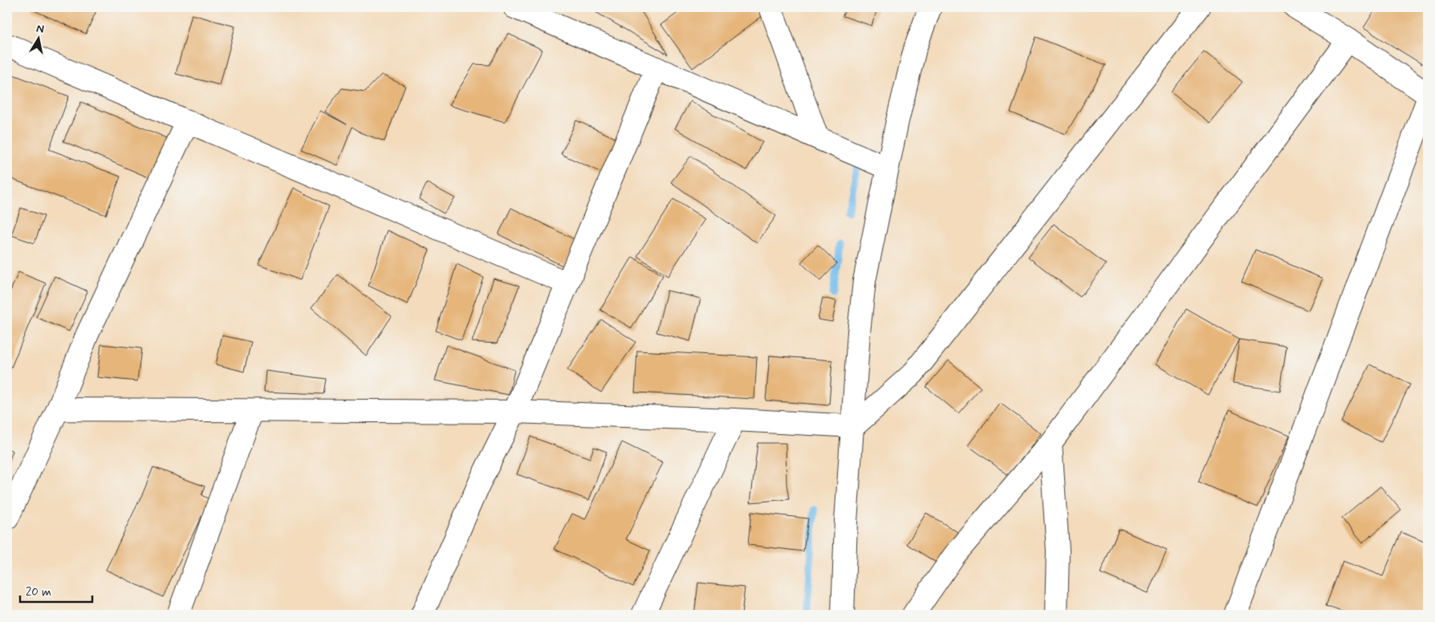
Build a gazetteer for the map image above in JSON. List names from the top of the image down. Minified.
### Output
{"scale_bar":"20 m","north":"top"}
